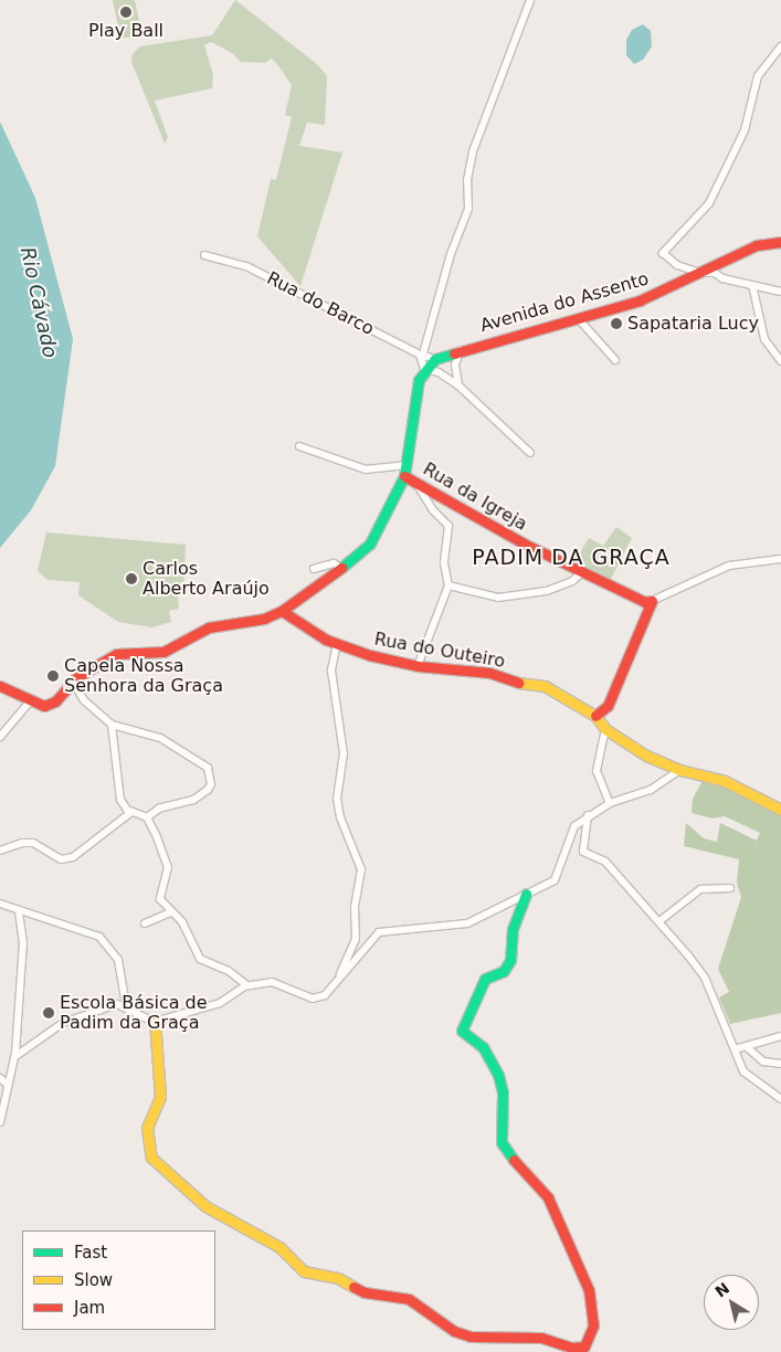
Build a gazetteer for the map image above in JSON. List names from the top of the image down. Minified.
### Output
{"streets":{"street":["Avenida do Assento","Rua do Barco","Rua da Igreja","Rua do Outeiro"]},"crossings":[["Avenida do Assento","Rua do Barco"]],"districts":["PADIM DA GRAÇA"],"water":["Rio Cávado"],"places":["Play Ball","Sapataria Lucy","Carlos Alberto Araújo","Capela Nossa Senhora da Graça","Escola Básica de Padim da Graça"],"legend":["Fast","Slow","Jam"],"north":"top left"}
